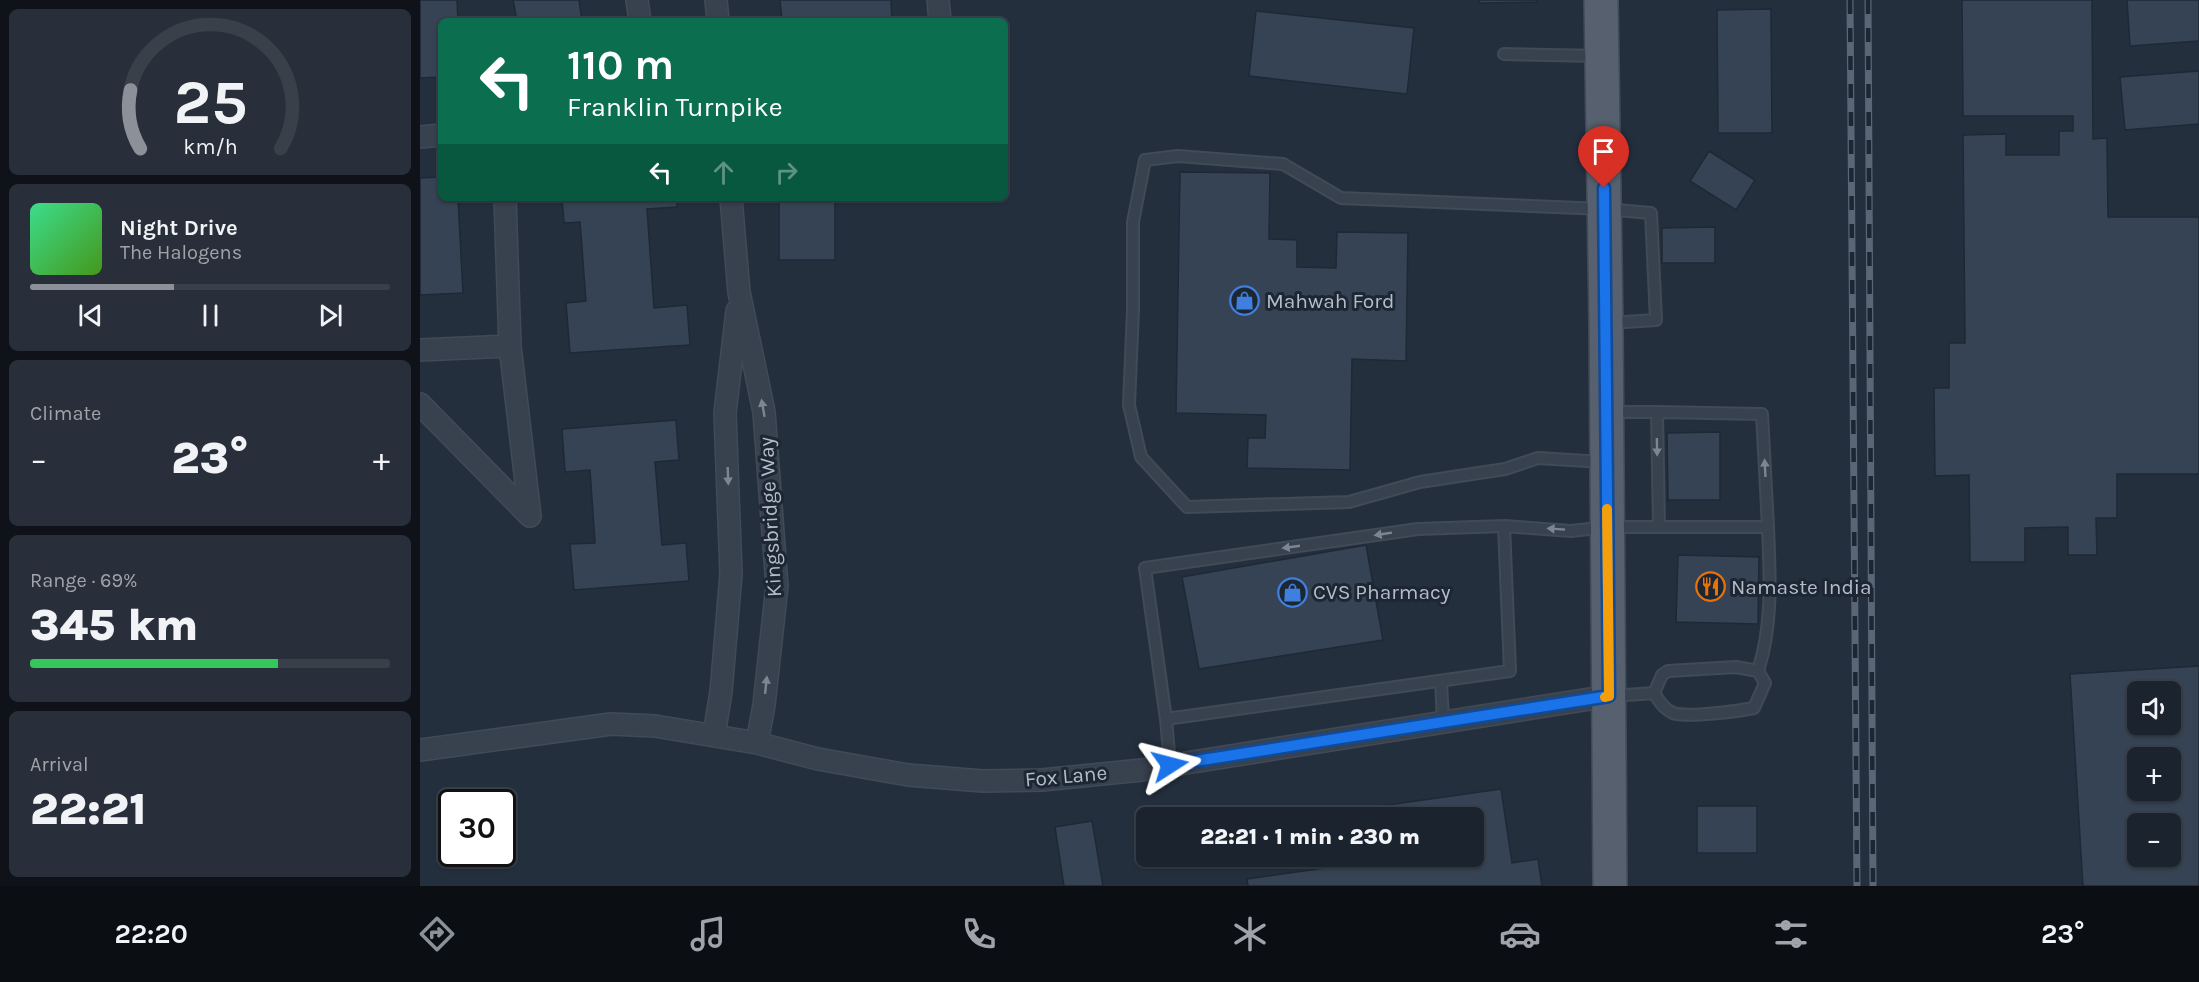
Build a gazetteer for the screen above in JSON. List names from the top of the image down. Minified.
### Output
{"streets":{"street":["Kingsbridge Way","Fox Lane"]},"crossings":[["Kingsbridge Way","Fox Lane"]],"places":{"shop":["Mahwah Ford","CVS Pharmacy"],"restaurant":["Namaste India"]},"page":{"turn":["110 m","Franklin Turnpike"],"song":["Night Drive","The Halogens"],"tile":["Climate",["Range · 69%","345 km"],["Arrival","22:21"]],"heat":["−","23°","+"],"map_buttons":["+","−"],"limit":"30","trip":"22:21 · 1 min · 230 m","tabs":["22:20","23°"],"gauge":["25","km/h"]}}
